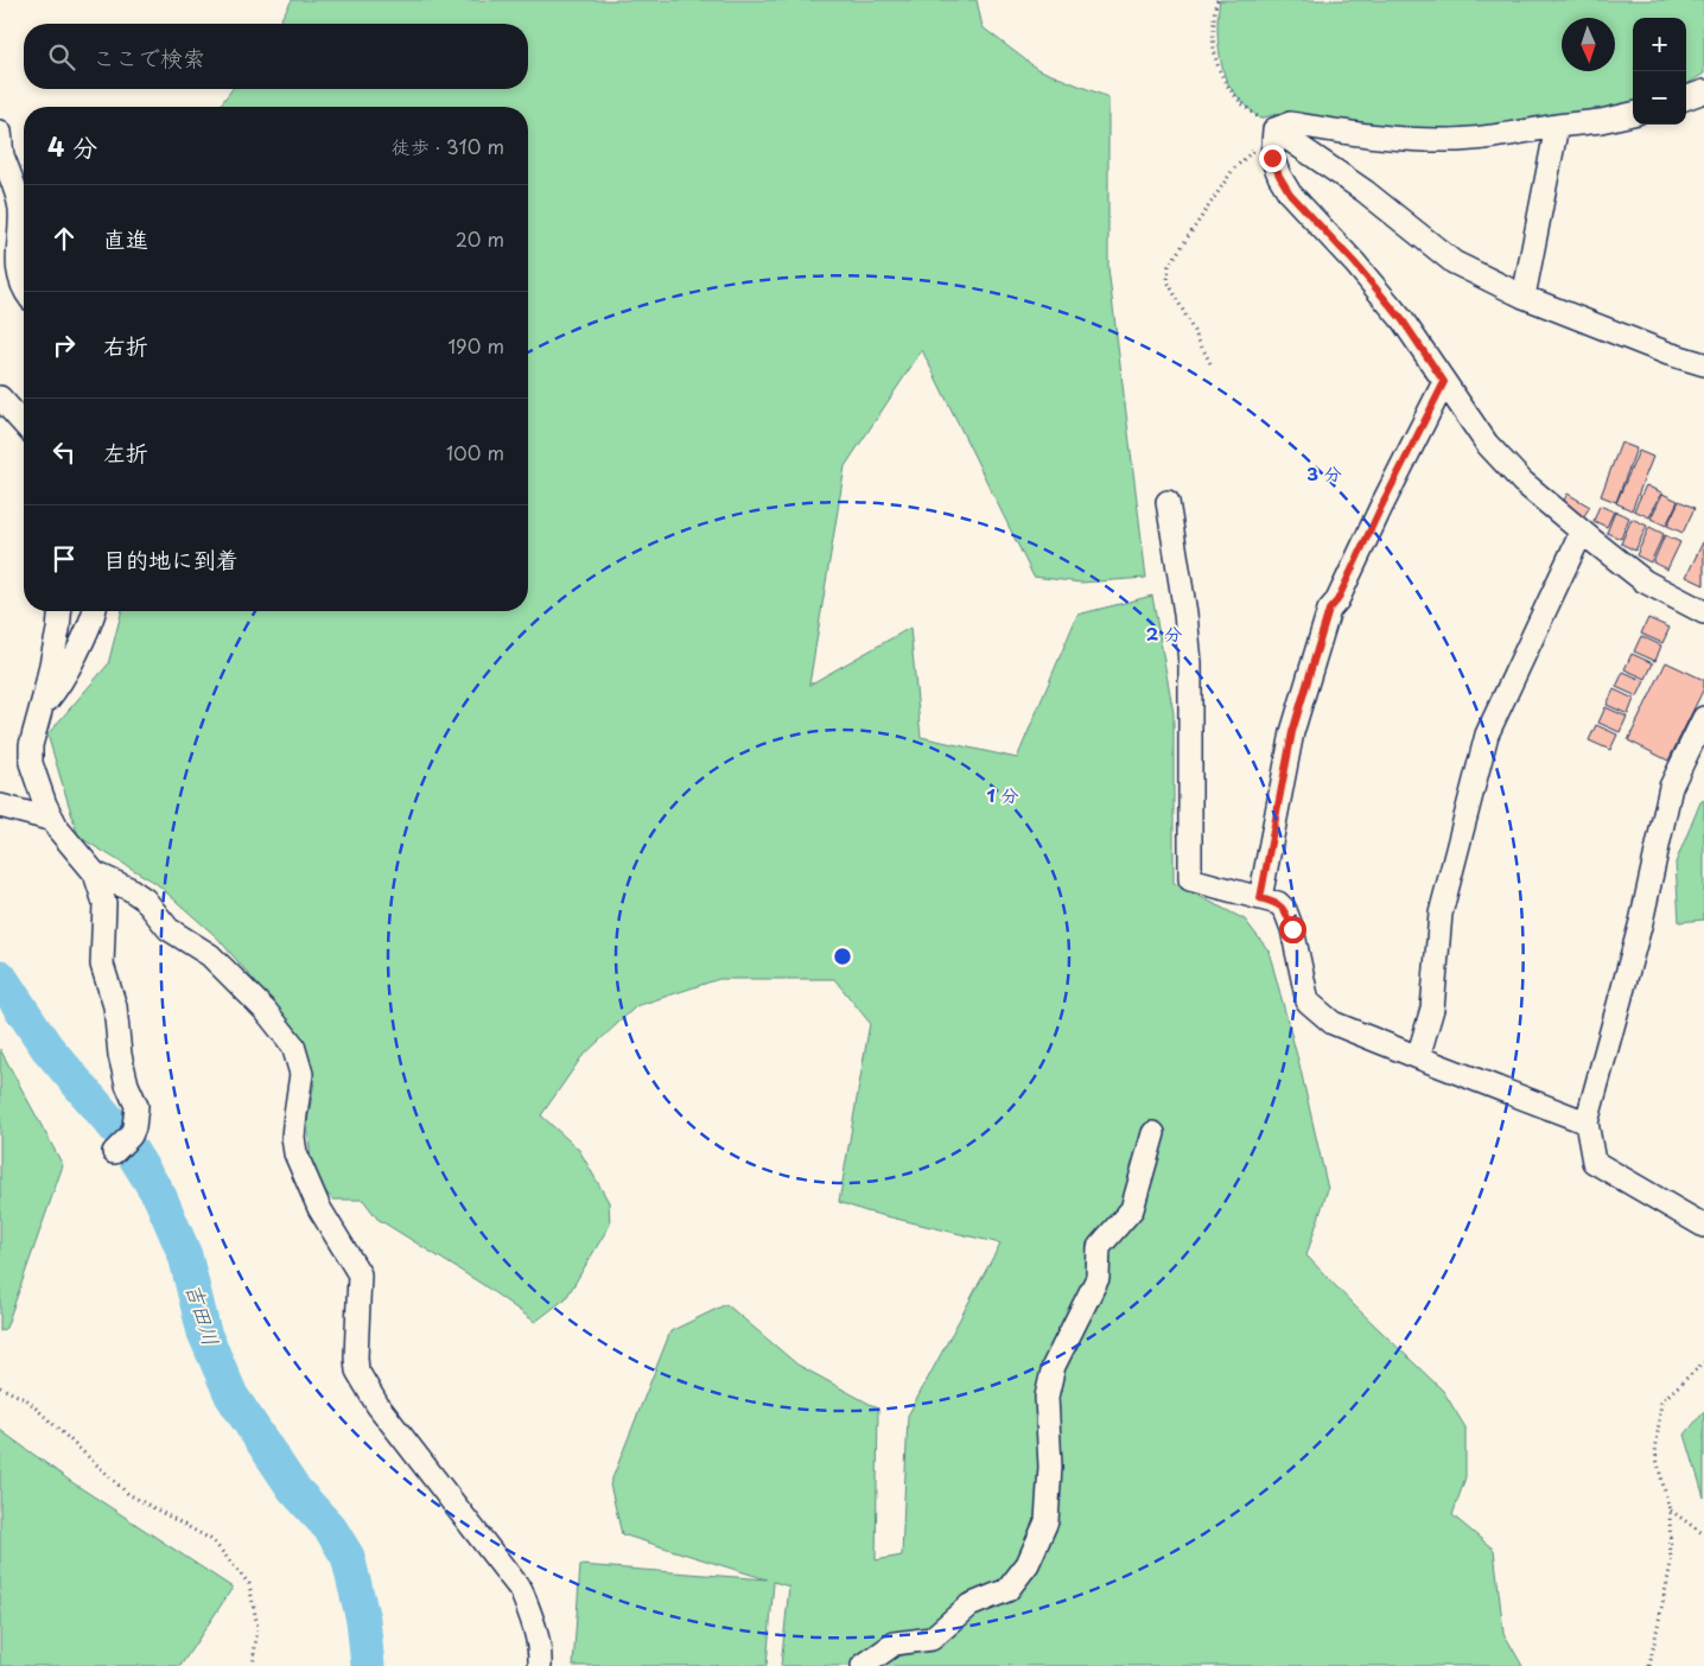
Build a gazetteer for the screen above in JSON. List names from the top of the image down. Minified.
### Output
{"water":["吉田川"],"north":"bottom","page":{"map_buttons":["+","−"],"search":"ここで検索","heading":["4 分","徒歩 · 310 m"],"list":[["直進","20 m"],["右折","190 m"],["左折","100 m"],"目的地に到着"]},"rings":["3 分","2 分","1 分"]}
